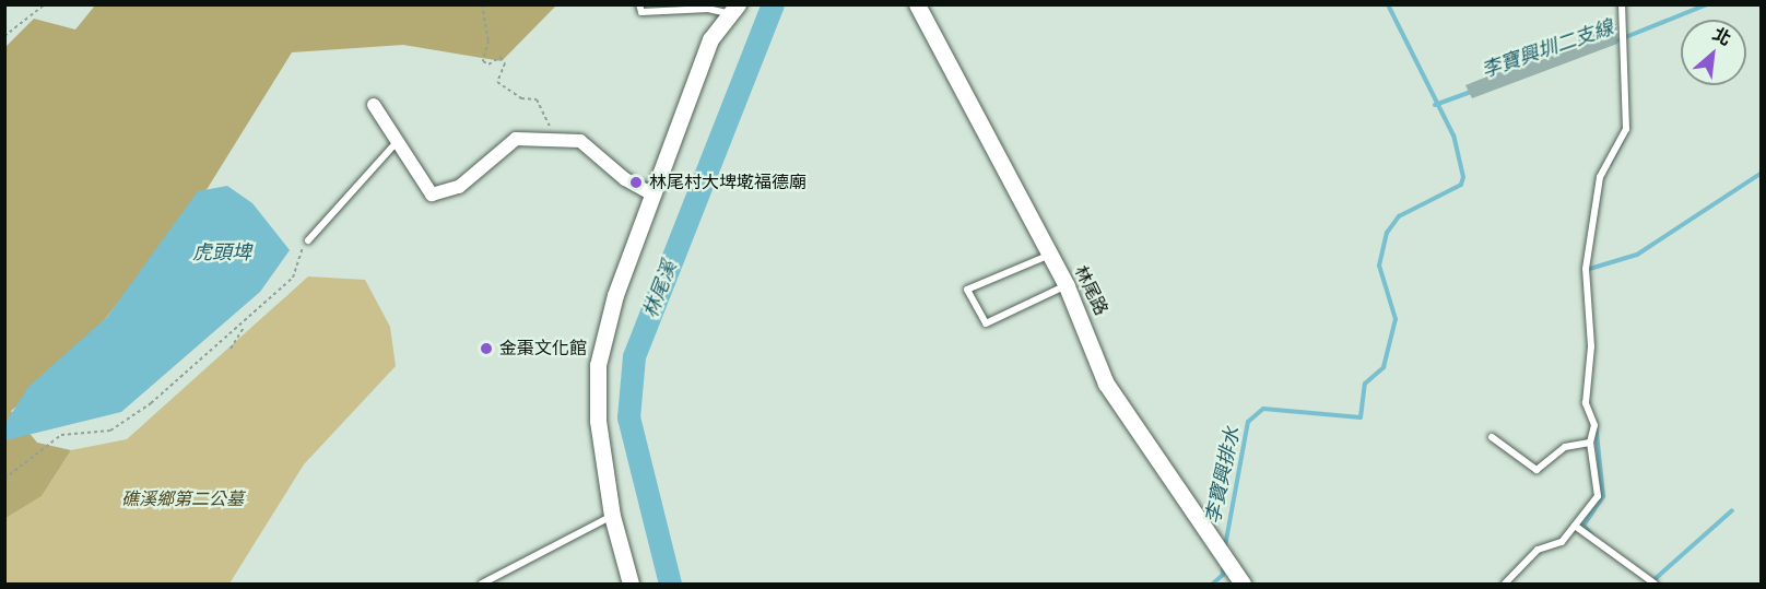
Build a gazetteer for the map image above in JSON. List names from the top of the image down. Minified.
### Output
{"streets":{"street":["林尾路"]},"water":["李寶興圳二支線","虎頭埤","林尾溪","李寶興排水"],"parks":["礁溪鄉第二公墓"],"places":["林尾村大埤墘福德廟","金棗文化館"],"north":"top right"}
